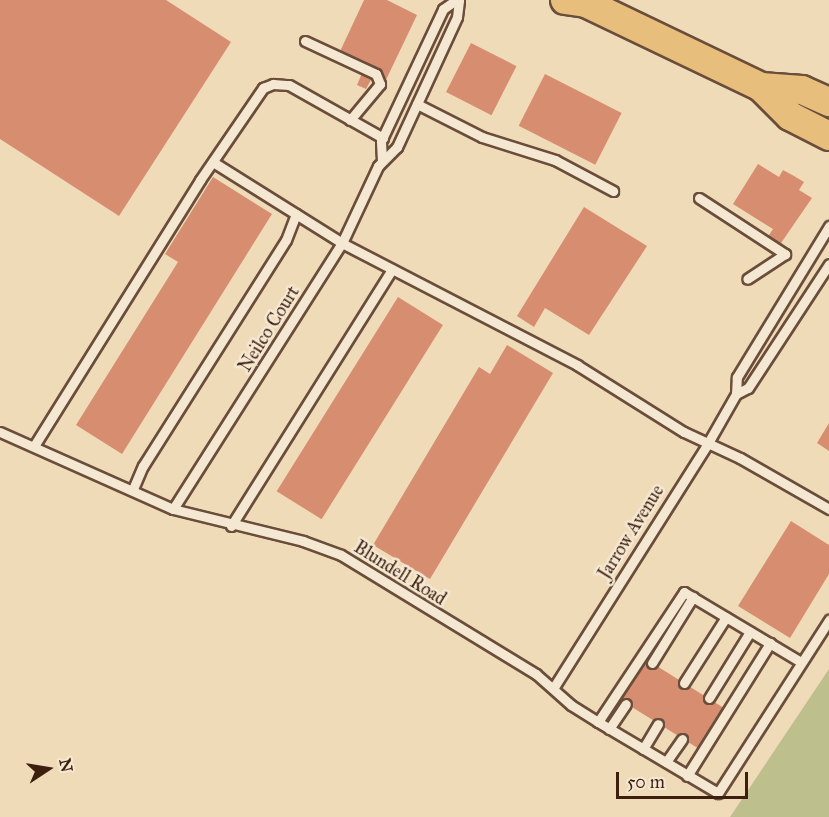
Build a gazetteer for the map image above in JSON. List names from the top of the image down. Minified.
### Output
{"streets":{"lane":["Neilco Court","Jarrow Avenue","Blundell Road"]},"crossings":[["Neilco Court","Blundell Road"],["Jarrow Avenue","Blundell Road"]],"scale_bar":"50 m","north":"right"}
